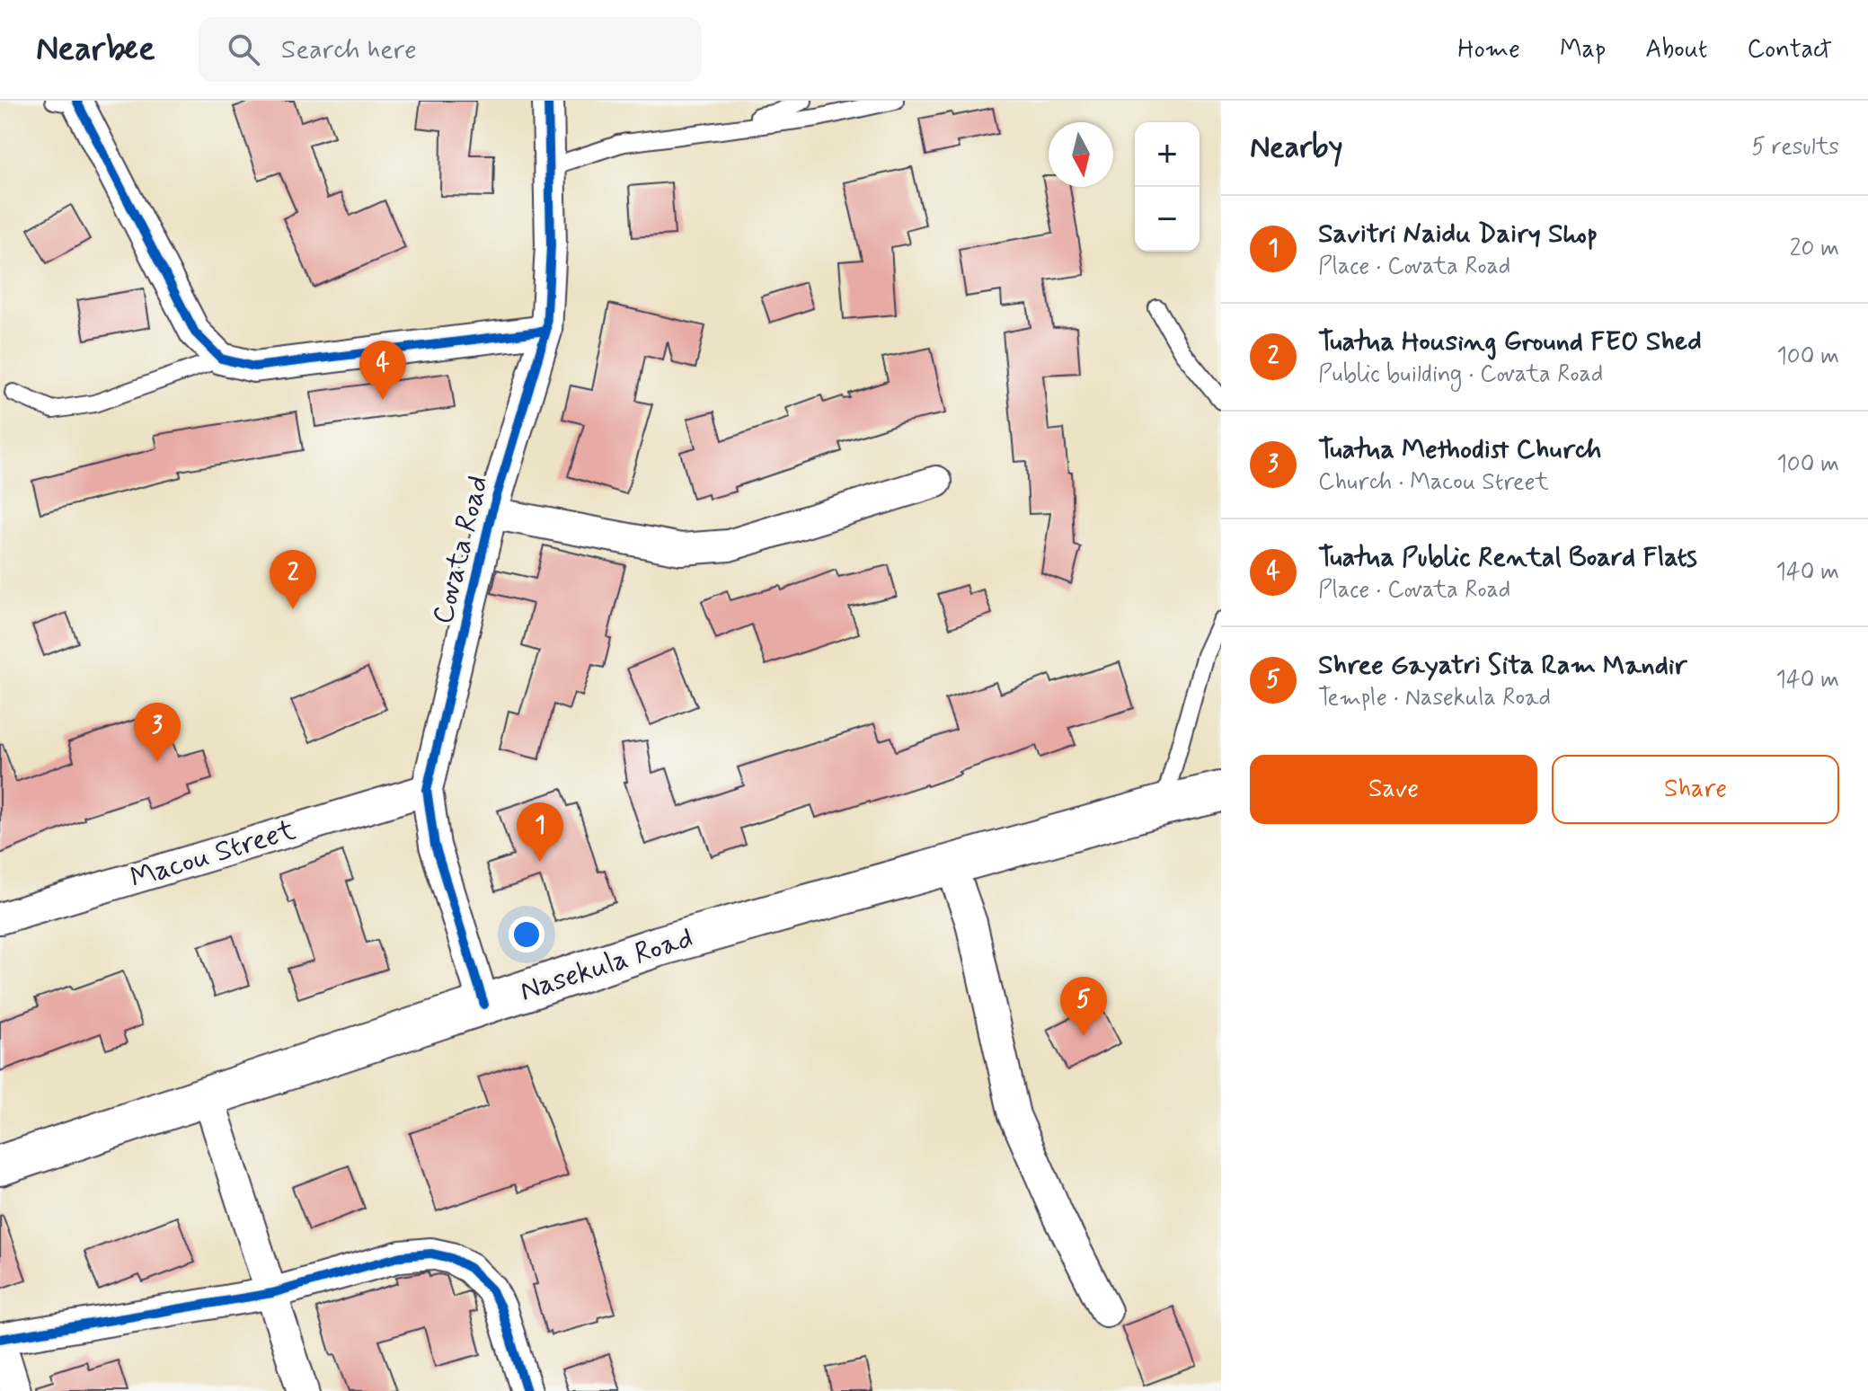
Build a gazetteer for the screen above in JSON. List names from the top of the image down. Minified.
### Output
{"streets":{"main road":["Nasekula Road"],"street":["Covata Road","Macou Street"]},"crossings":[["Covata Road","Macou Street"],["Covata Road","Nasekula Road"]],"north":"bottom","page":{"header":"Nearbee","search":"Search here","nav":["Home","Map","About","Contact"],"heading":["Nearby","5 results"],"map_buttons":["+","−"],"list":[{"mark":"1","name":"Savitri Naidu Dairy Shop","note":"Place · Covata Road","value":"20 m"},{"mark":"2","name":"Tuatua Housing Ground FEO Shed","note":"Public building · Covata Road","value":"100 m"},{"mark":"3","name":"Tuatua Methodist Church","note":"Church · Macou Street","value":"100 m"},{"mark":"4","name":"Tuatua Public Rental Board Flats","note":"Place · Covata Road","value":"140 m"},{"mark":"5","name":"Shree Gayatri Sita Ram Mandir","note":"Temple · Nasekula Road","value":"140 m"}],"pins":["4","2","3","1","5"],"buttons":["Save","Share"]}}
